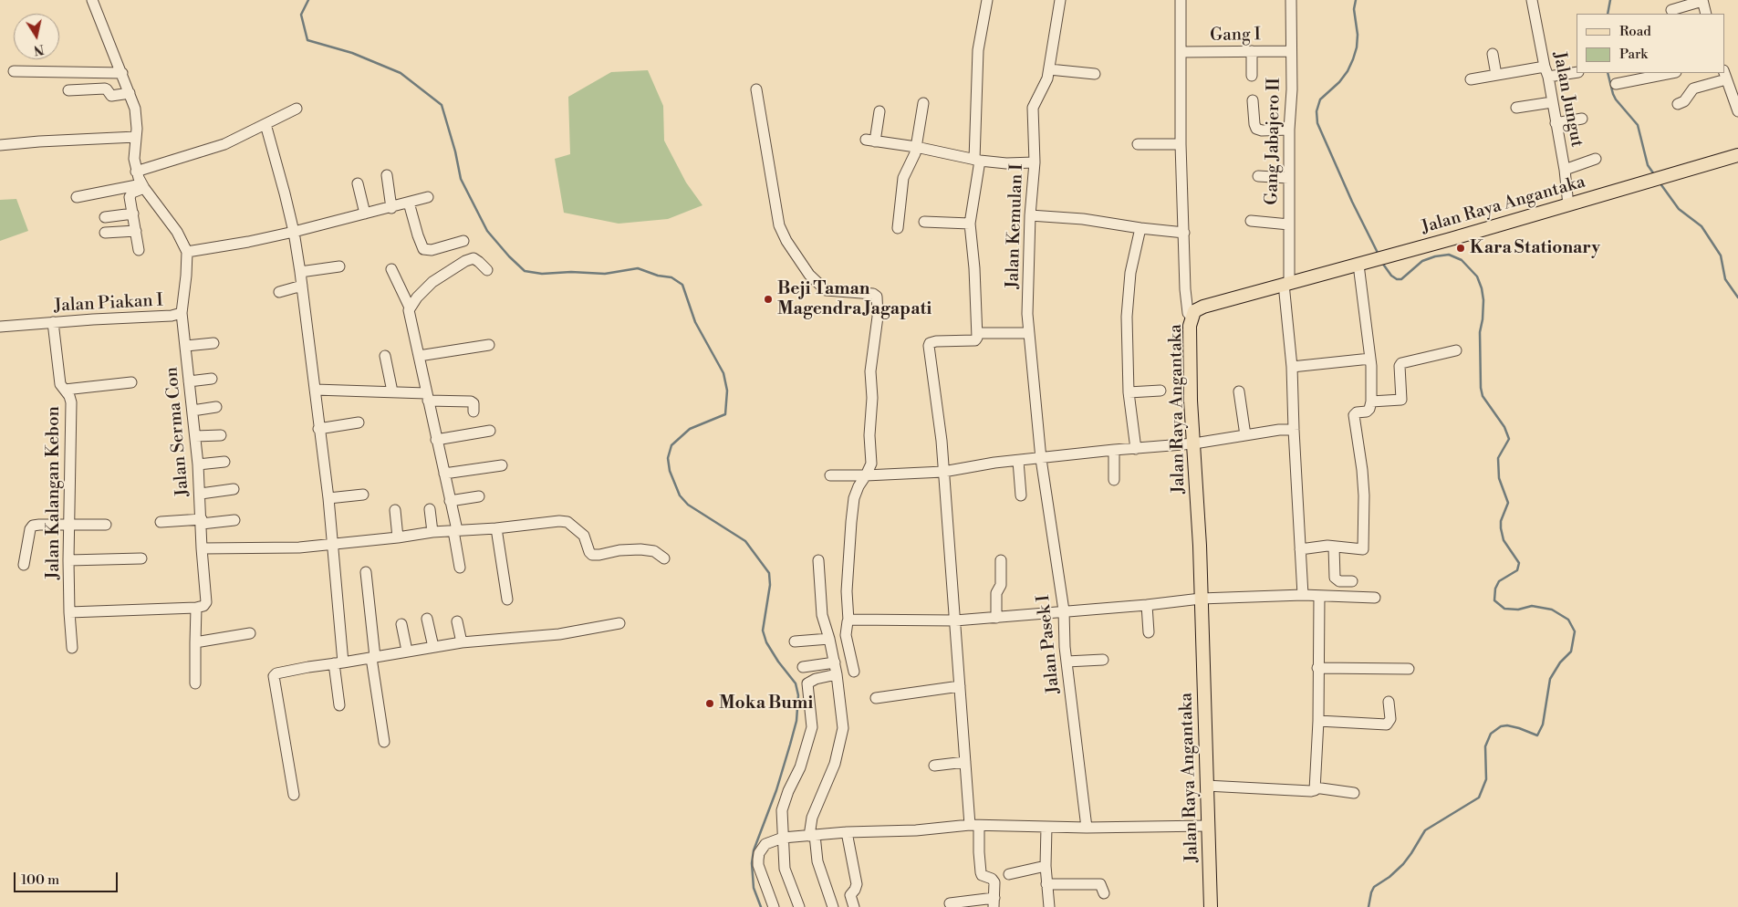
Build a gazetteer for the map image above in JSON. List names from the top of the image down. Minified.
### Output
{"streets":{"main road":["Jalan Raya Angantaka"],"street":["Gang I","Jalan Jungut","Gang Jabajero II","Jalan Kemulan I","Jalan Piakan I","Jalan Serma Con","Jalan Kalangan Kebon","Jalan Pasek I"]},"crossings":[["Gang I","Gang Jabajero II"],["Jalan Jungut","Jalan Raya Angantaka"],["Gang Jabajero II","Jalan Raya Angantaka"],["Jalan Kemulan I","Jalan Pasek I"],["Jalan Piakan I","Jalan Serma Con"],["Jalan Piakan I","Jalan Kalangan Kebon"]],"places":["Kara Stationary","Beji Taman Magendra Jagapati","Moka Bumi"],"legend":["Road","Park"],"scale_bar":"100 m","north":"bottom"}
